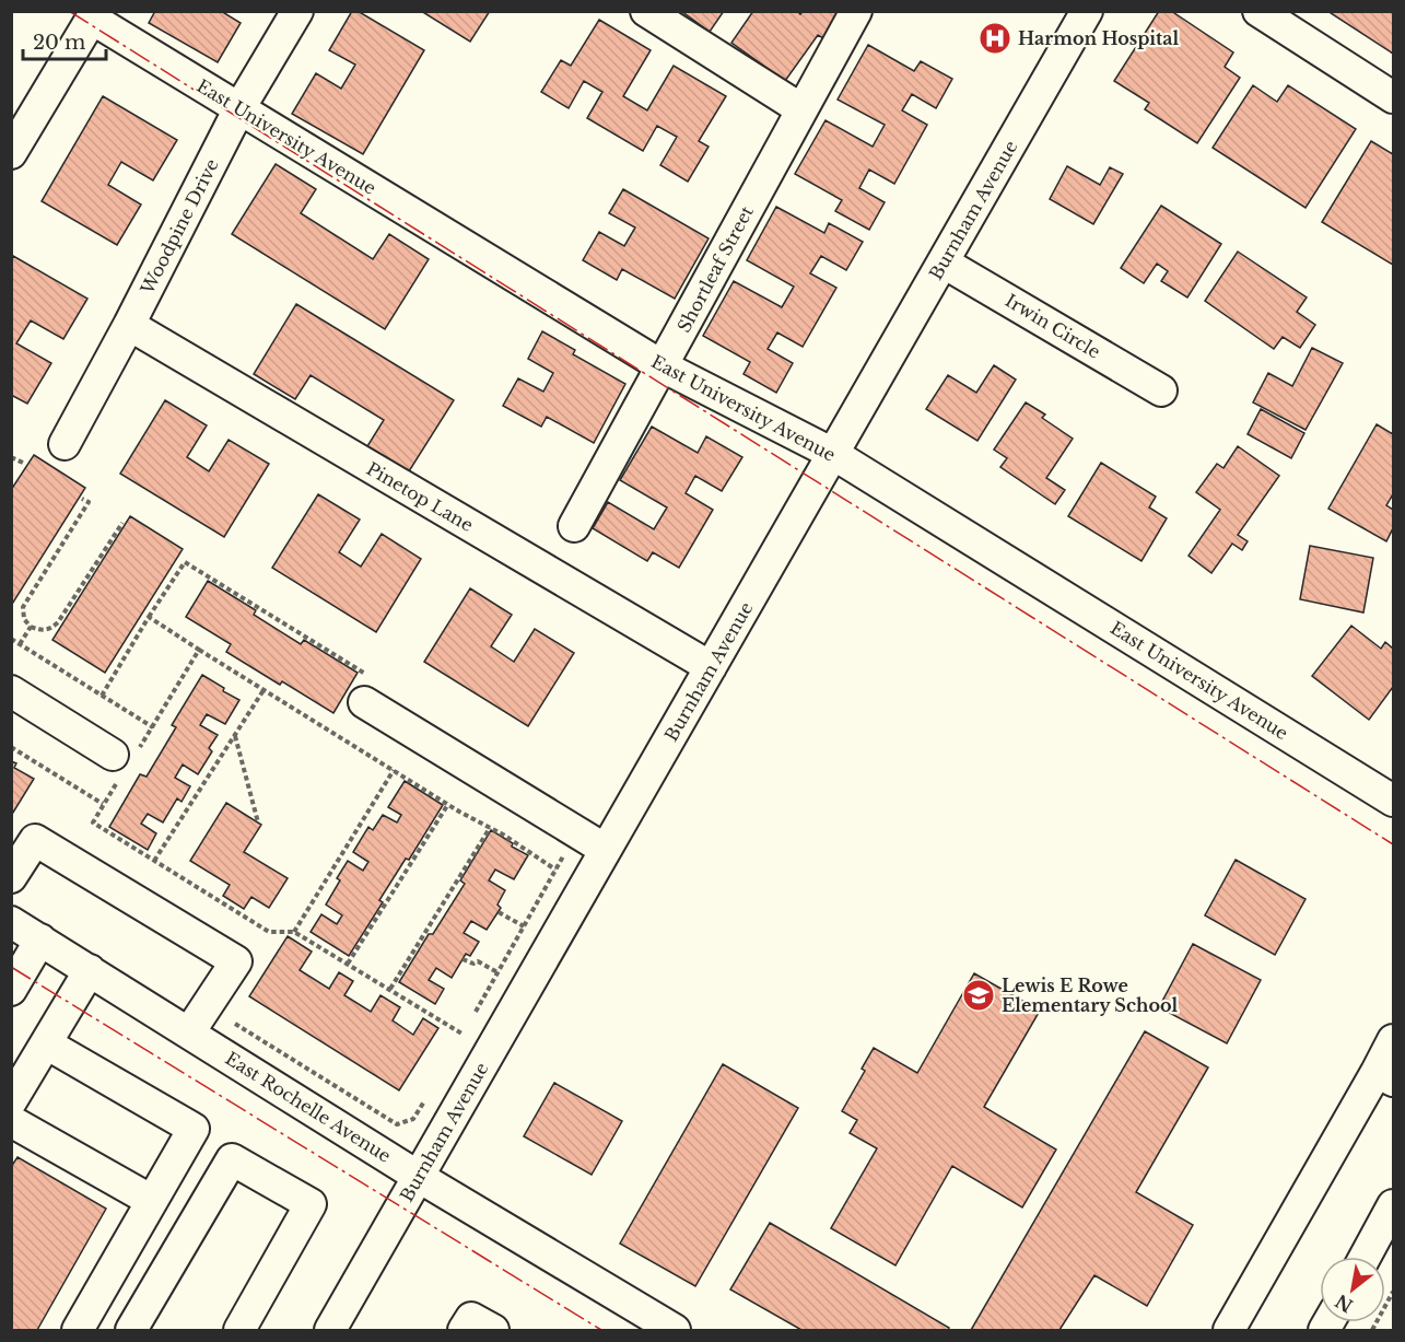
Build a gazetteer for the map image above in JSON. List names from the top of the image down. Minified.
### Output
{"streets":{"street":["East University Avenue","Burnham Avenue","Woodpine Drive","Shortleaf Street","Irwin Circle","Pinetop Lane","East Rochelle Avenue"]},"crossings":[["East University Avenue","Burnham Avenue"],["East University Avenue","Woodpine Drive"],["East University Avenue","Shortleaf Street"],["Burnham Avenue","Irwin Circle"],["Burnham Avenue","Pinetop Lane"],["Burnham Avenue","East Rochelle Avenue"],["Woodpine Drive","Pinetop Lane"]],"places":{"hospital":["Harmon Hospital"],"school or university":["Lewis E Rowe Elementary School"]},"scale_bar":"20 m","north":"bottom left"}
